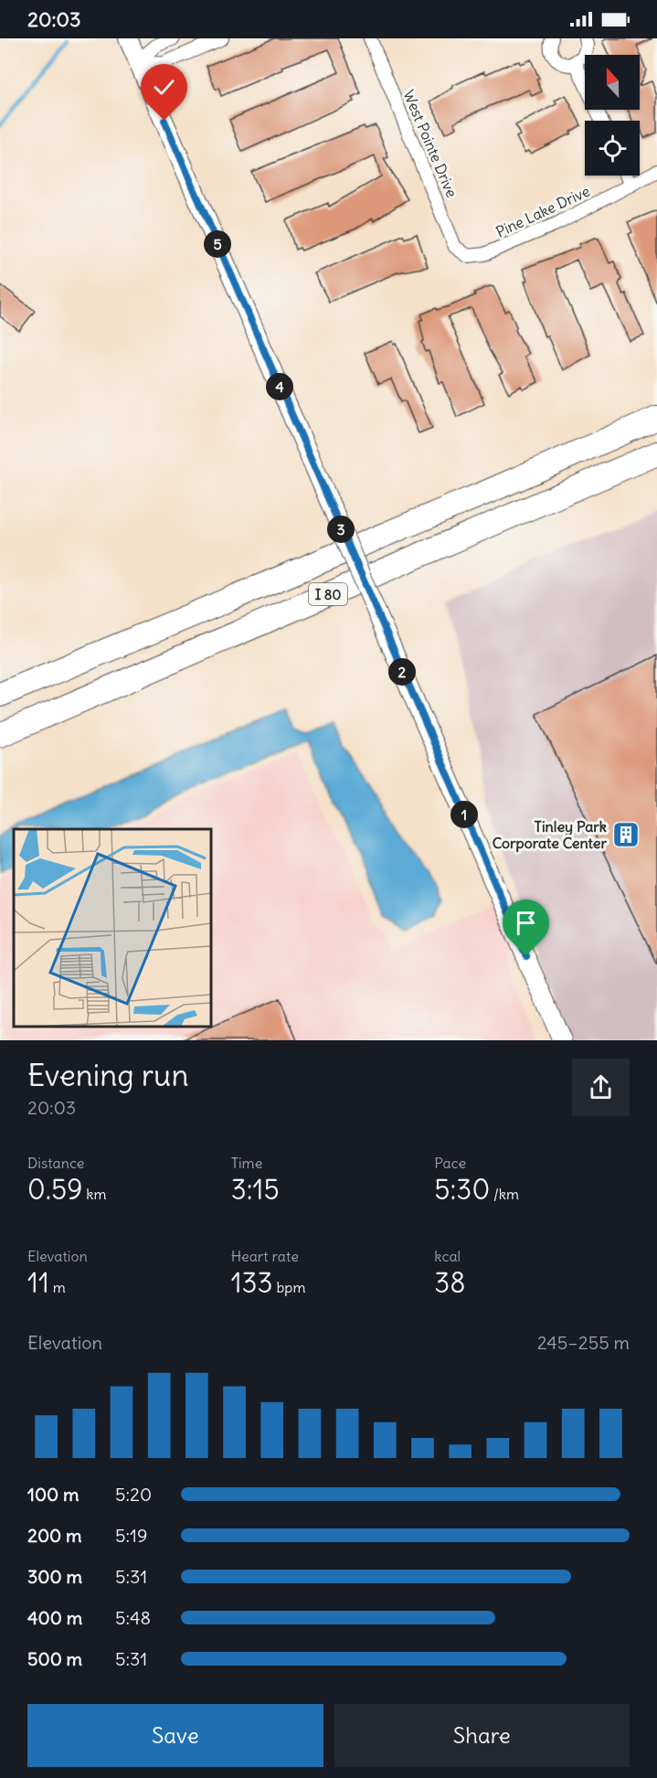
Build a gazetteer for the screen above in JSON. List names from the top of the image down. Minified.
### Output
{"streets":{"highway":["I 80"],"street":["West Pointe Drive","Pine Lake Drive"]},"crossings":[["West Pointe Drive","Pine Lake Drive"]],"places":{"building":["Tinley Park Corporate Center"]},"north":"top","page":{"status":"20:03","pins":["5","4","3","2","1"],"heading":["Evening run","20:03"],"stats":[["Distance","0.59 km"],["Time","3:15"],["Pace","5:30 /km"],["Elevation","11 m"],["Heart rate","133 bpm"],["kcal","38"]],"chart":["Elevation","245–255 m"],"list":[{"name":"100 m","note":"5:20"},{"name":"200 m","note":"5:19"},{"name":"300 m","note":"5:31"},{"name":"400 m","note":"5:48"},{"name":"500 m","note":"5:31"}],"buttons":["Save","Share"]}}
